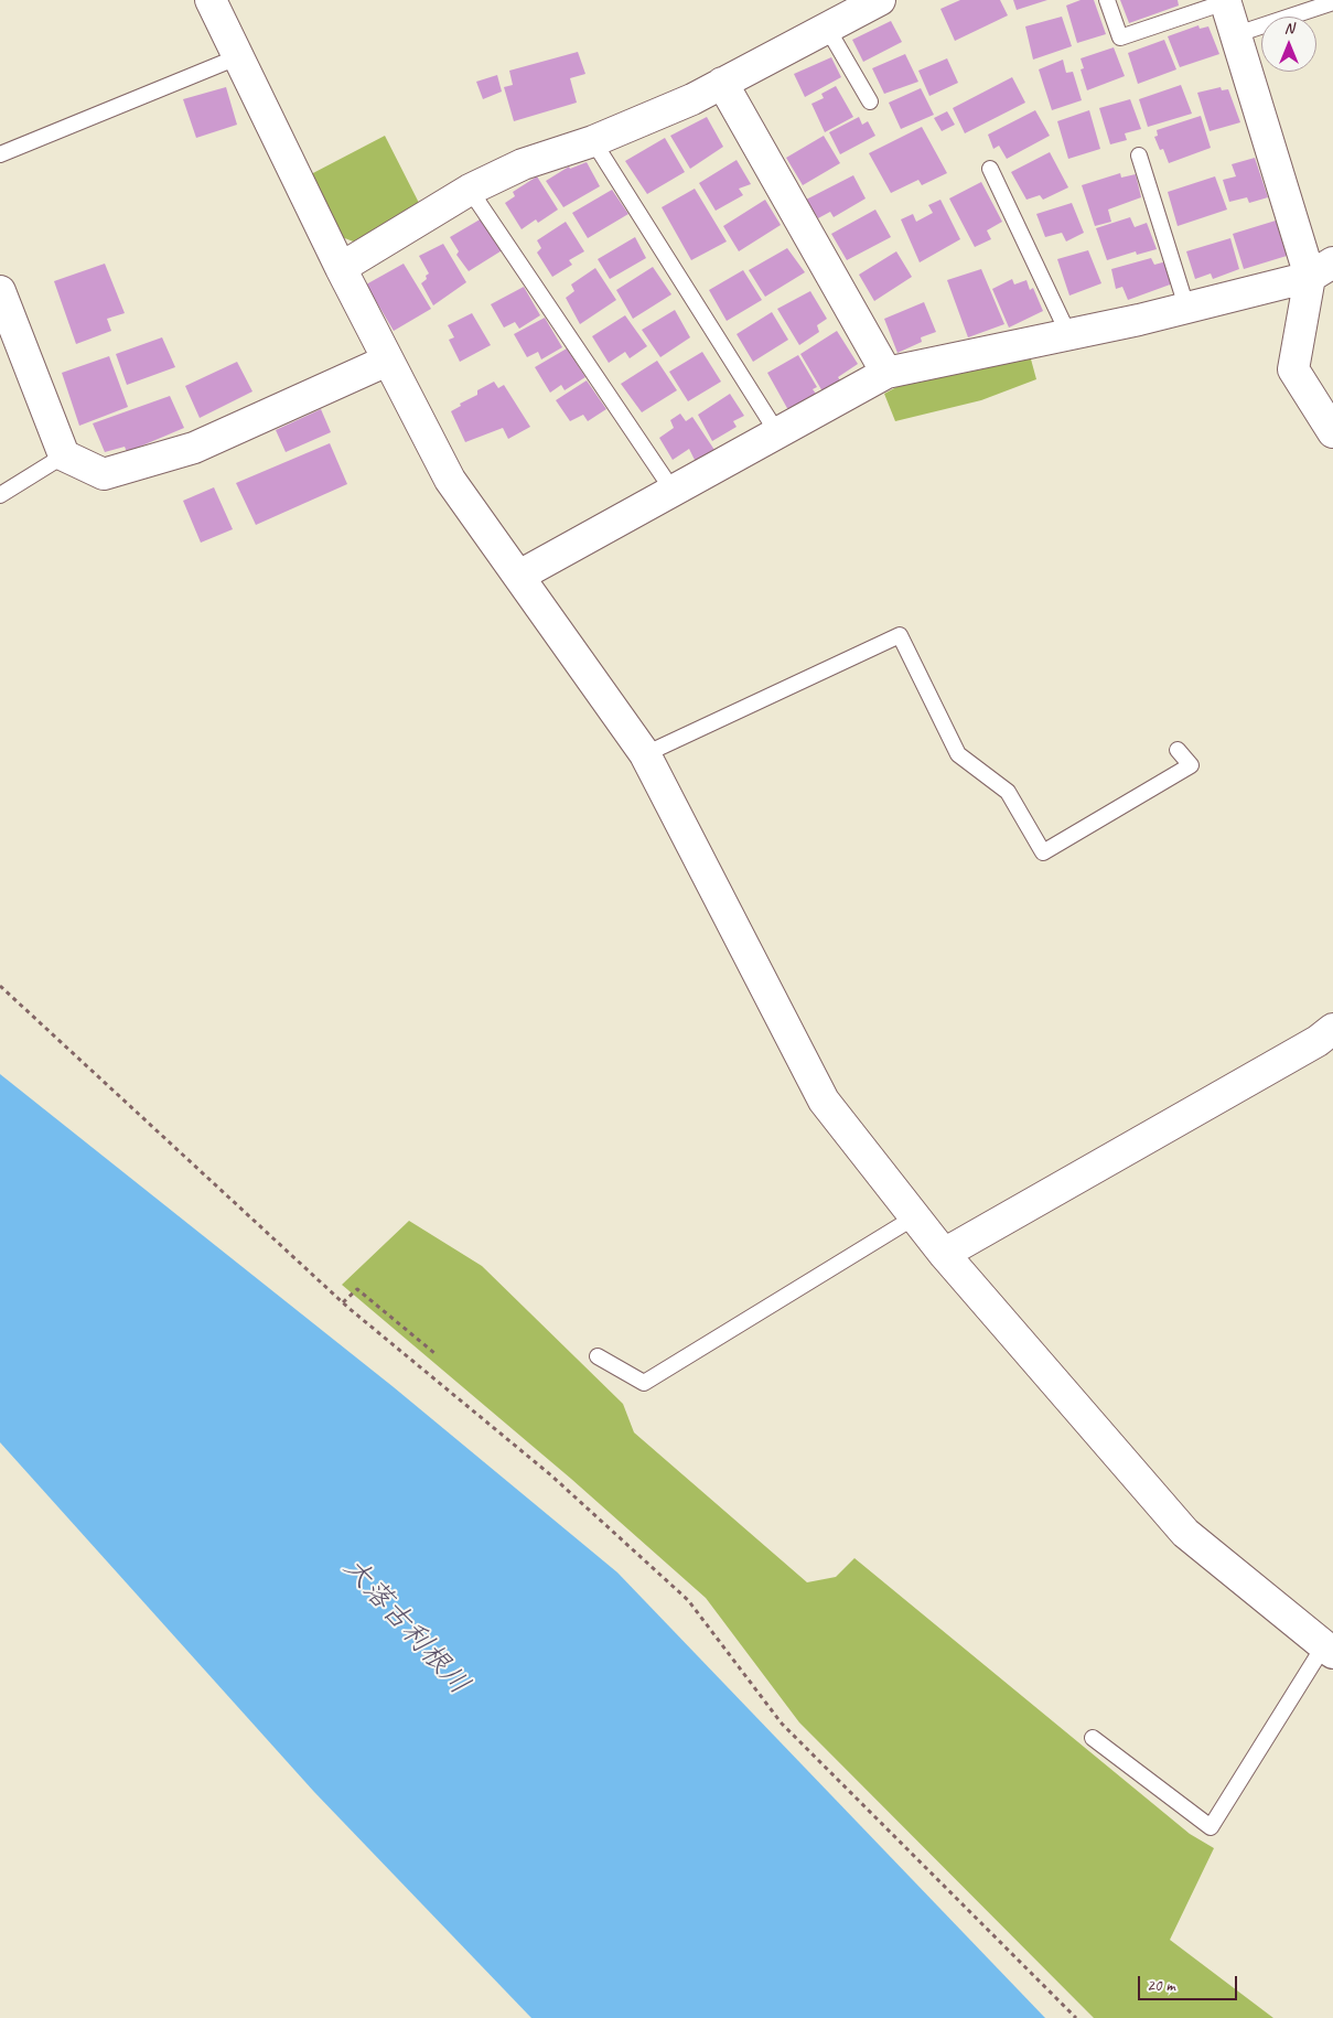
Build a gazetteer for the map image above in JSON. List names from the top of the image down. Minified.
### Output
{"water":["大落古利根川"],"scale_bar":"20 m","north":"top"}
